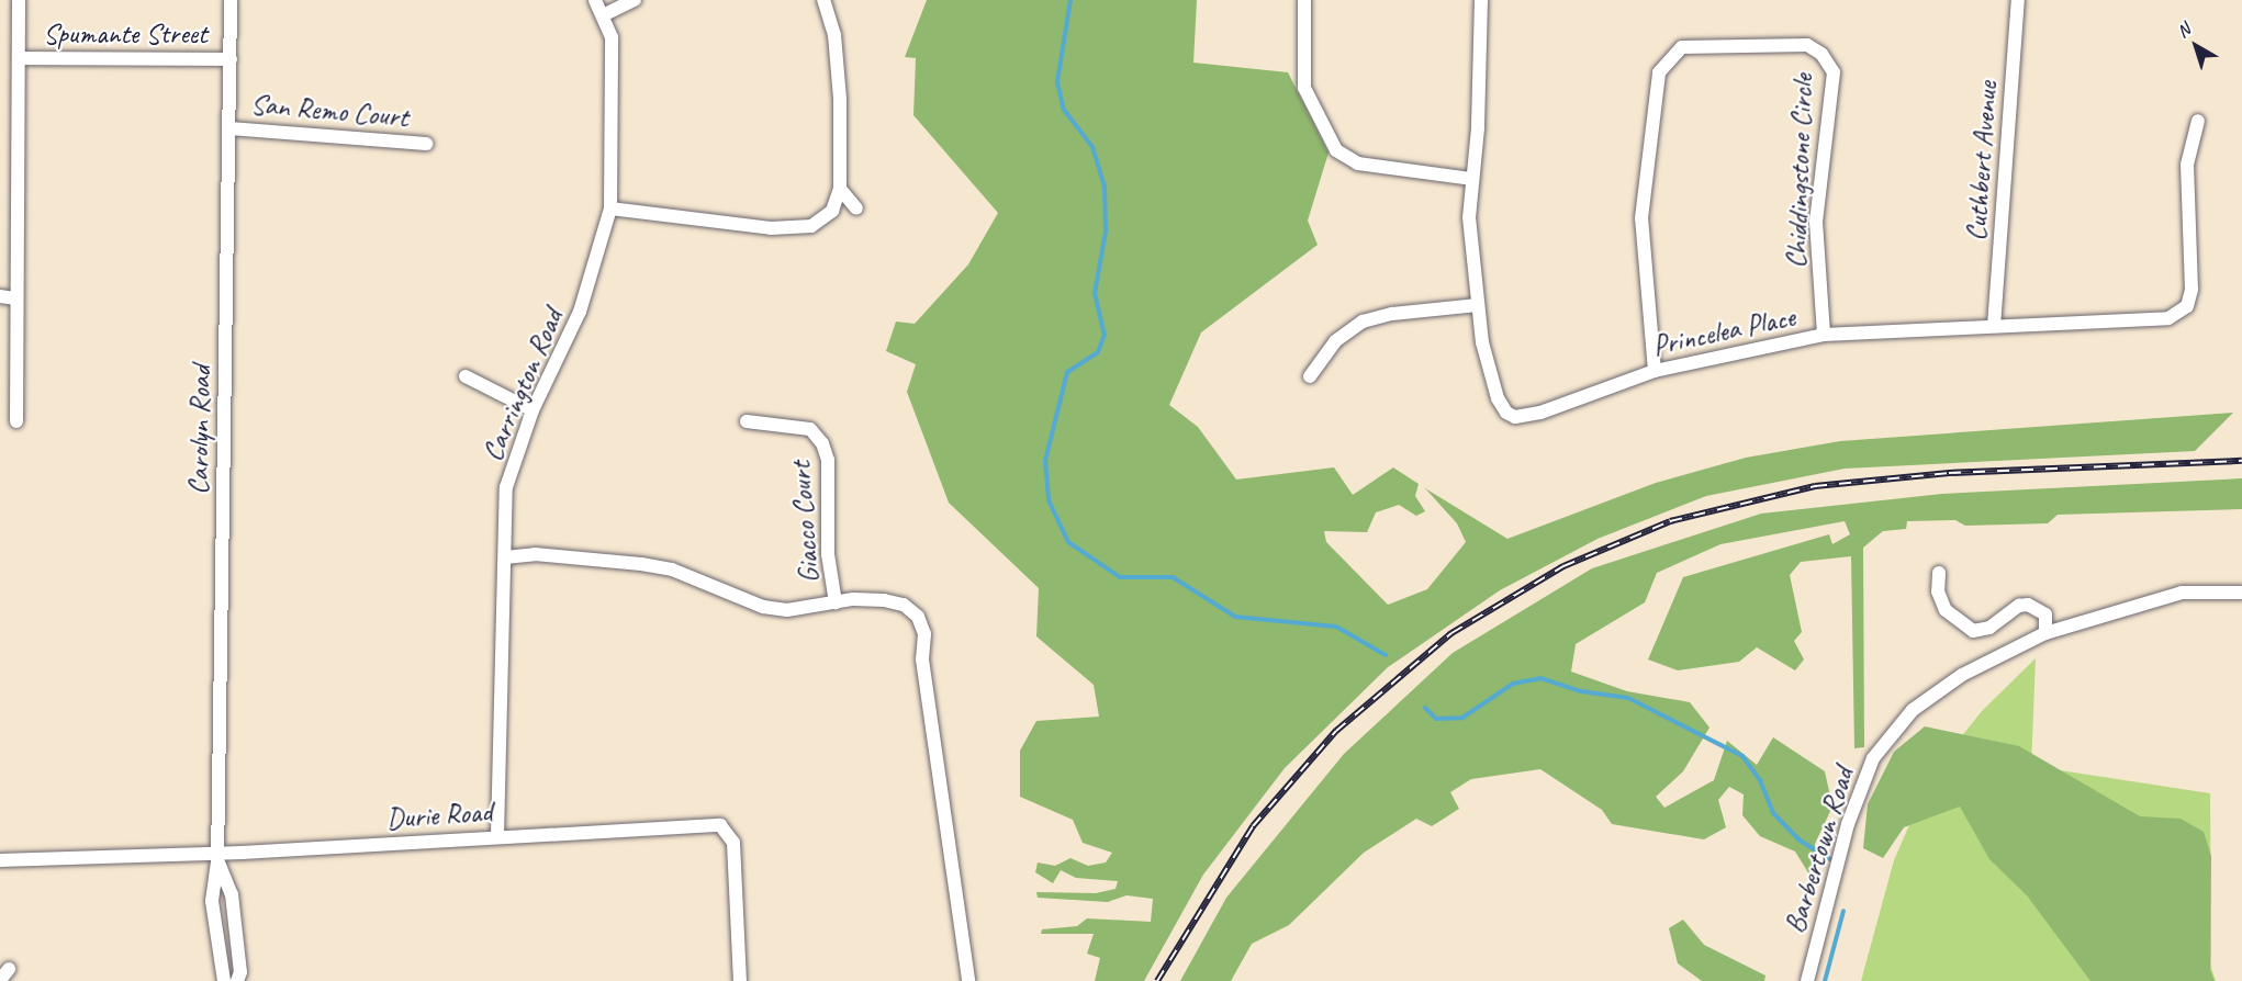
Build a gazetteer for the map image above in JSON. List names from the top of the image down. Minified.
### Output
{"streets":{"street":["Spumante Street","San Remo Court","Cuthbert Avenue","Chiddingstone Circle","Princelea Place","Carrington Road","Carolyn Road","Giacco Court","Durie Road","Barbertown Road"]},"crossings":[["Spumante Street","Carolyn Road"],["San Remo Court","Carolyn Road"],["Cuthbert Avenue","Princelea Place"],["Chiddingstone Circle","Princelea Place"],["Carrington Road","Durie Road"],["Carolyn Road","Durie Road"]],"north":"top left"}
